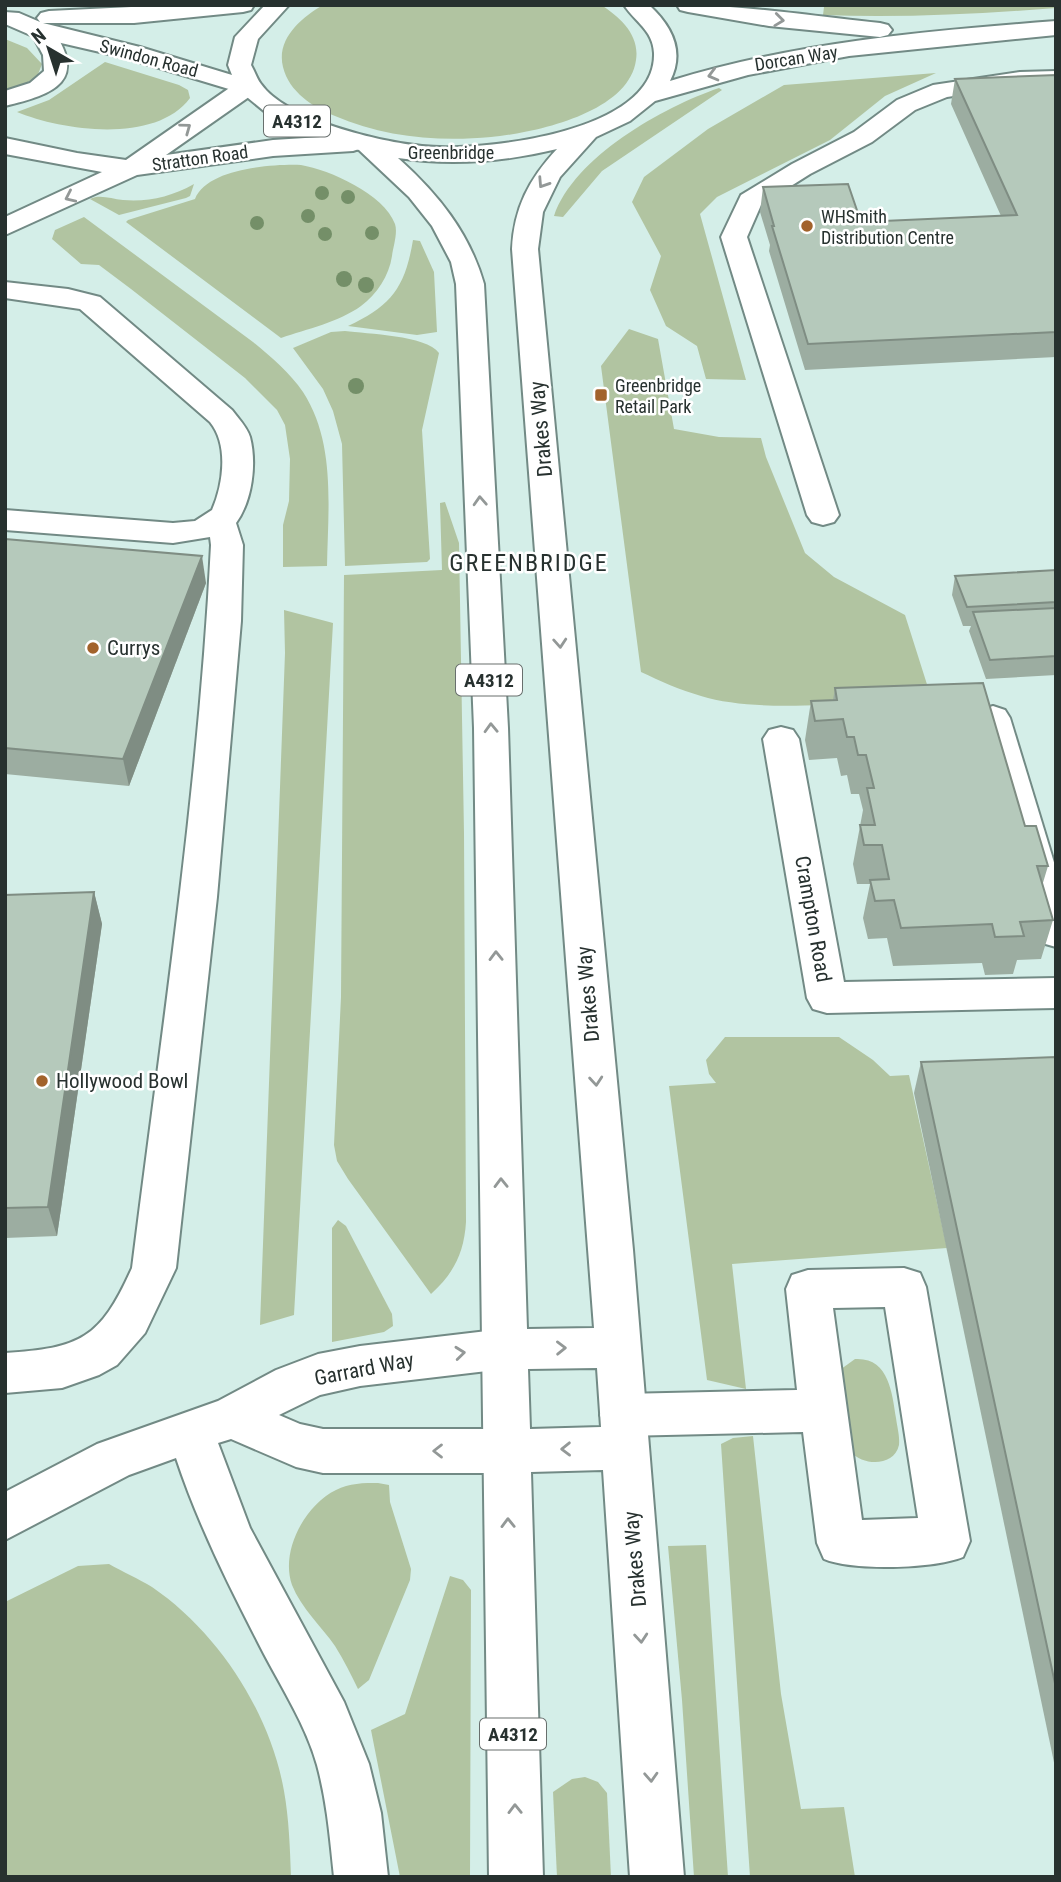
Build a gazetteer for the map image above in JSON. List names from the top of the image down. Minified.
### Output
{"streets":{"main road":["Swindon Road","Dorcan Way","A4312","Greenbridge","Stratton Road","Drakes Way","Crampton Road","Garrard Way"]},"crossings":[["Swindon Road","A4312"],["Swindon Road","Greenbridge"],["Swindon Road","Stratton Road"],["Dorcan Way","Greenbridge"],["A4312","Greenbridge"],["A4312","Stratton Road"],["A4312","Garrard Way"],["Greenbridge","Stratton Road"],["Greenbridge","Drakes Way"],["Drakes Way","Garrard Way"]],"districts":["GREENBRIDGE"],"places":{"other":["WHSmith Distribution Centre","Currys","Hollywood Bowl"],"transit":["Greenbridge Retail Park"]},"north":"top left"}
